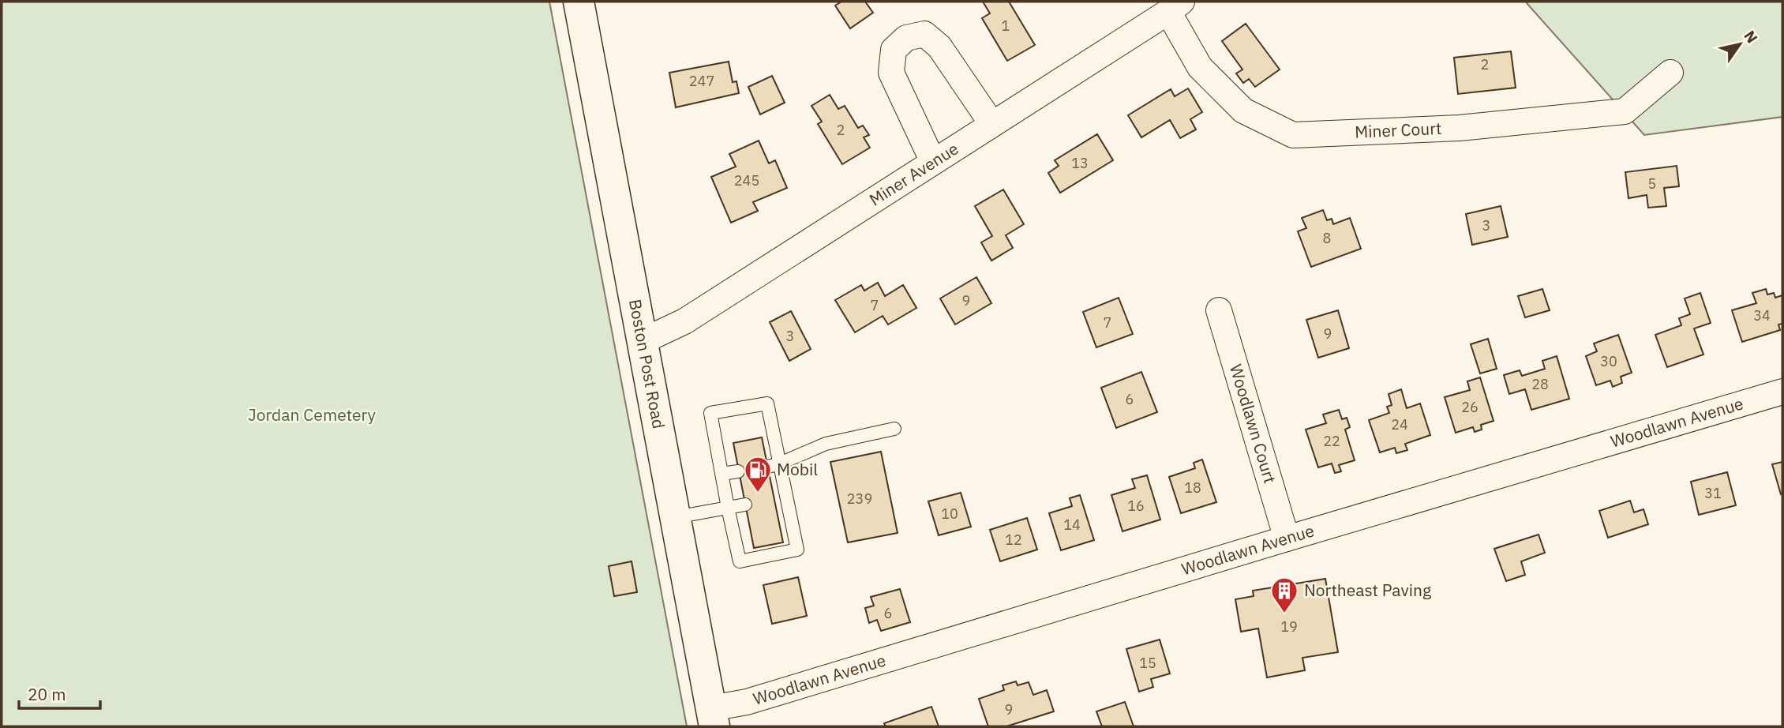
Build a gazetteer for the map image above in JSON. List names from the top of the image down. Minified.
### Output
{"streets":{"main road":["Boston Post Road"],"street":["Miner Court","Miner Avenue","Woodlawn Avenue","Woodlawn Court"]},"crossings":[["Miner Court","Miner Avenue"],["Miner Avenue","Boston Post Road"],["Boston Post Road","Woodlawn Avenue"],["Woodlawn Avenue","Woodlawn Court"]],"parks":["Jordan Cemetery"],"places":{"fuel station":["Mobil"],"building":["Northeast Paving"]},"house_numbers":["1","2","247","2","13","245","5","3","8","9","7","34","7","9","3","30","28","6","26","24","22","18","31","239","16","10","14","12","6","19","15","9"],"scale_bar":"20 m","north":"top right"}
